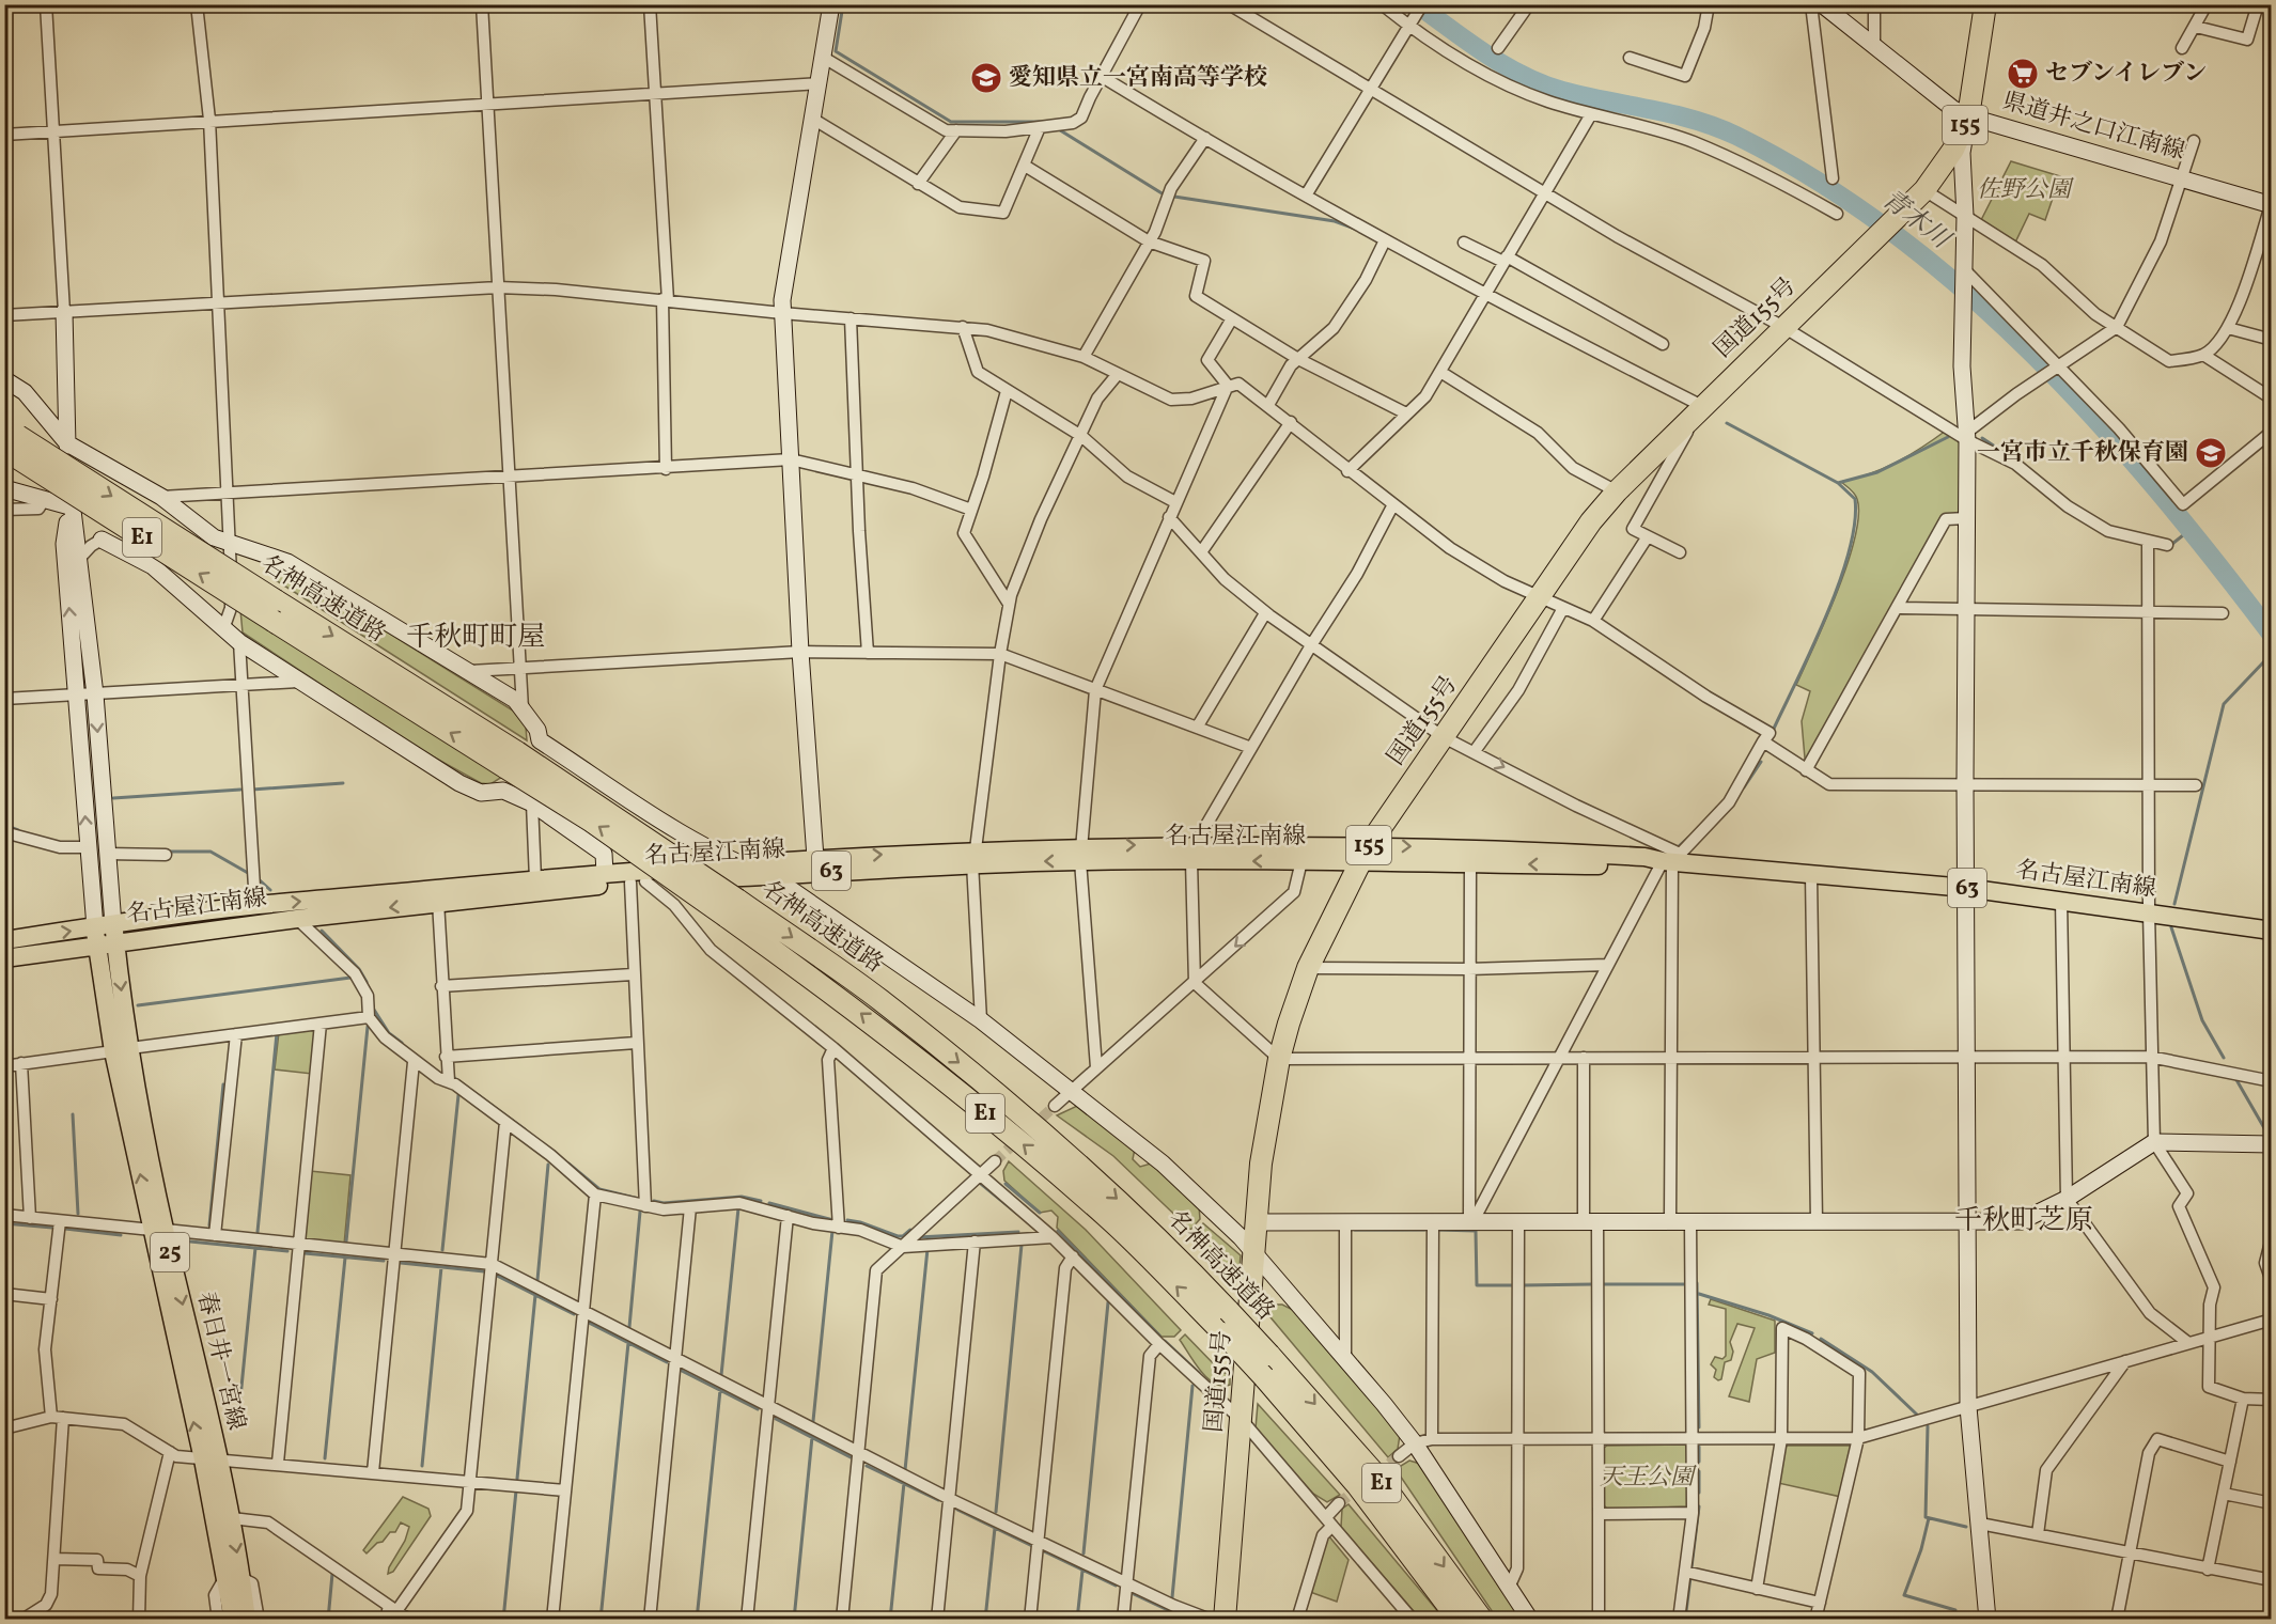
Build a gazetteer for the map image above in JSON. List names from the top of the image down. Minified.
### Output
{"streets":{"highway":["155","国道155号","E1","名神高速道路"],"main road":["名古屋江南線","63","25","春日井一宮線"],"street":["県道井之口江南線"]},"crossings":[["県道井之口江南線","国道155号"],["国道155号","名古屋江南線"],["名古屋江南線","春日井一宮線"]],"districts":["千秋町町屋","千秋町芝原"],"water":["青木川"],"parks":["佐野公園","天王公園"],"places":{"supermarket":["セブンイレブン"],"school or university":["愛知県立一宮南高等学校","一宮市立千秋保育園"]}}
